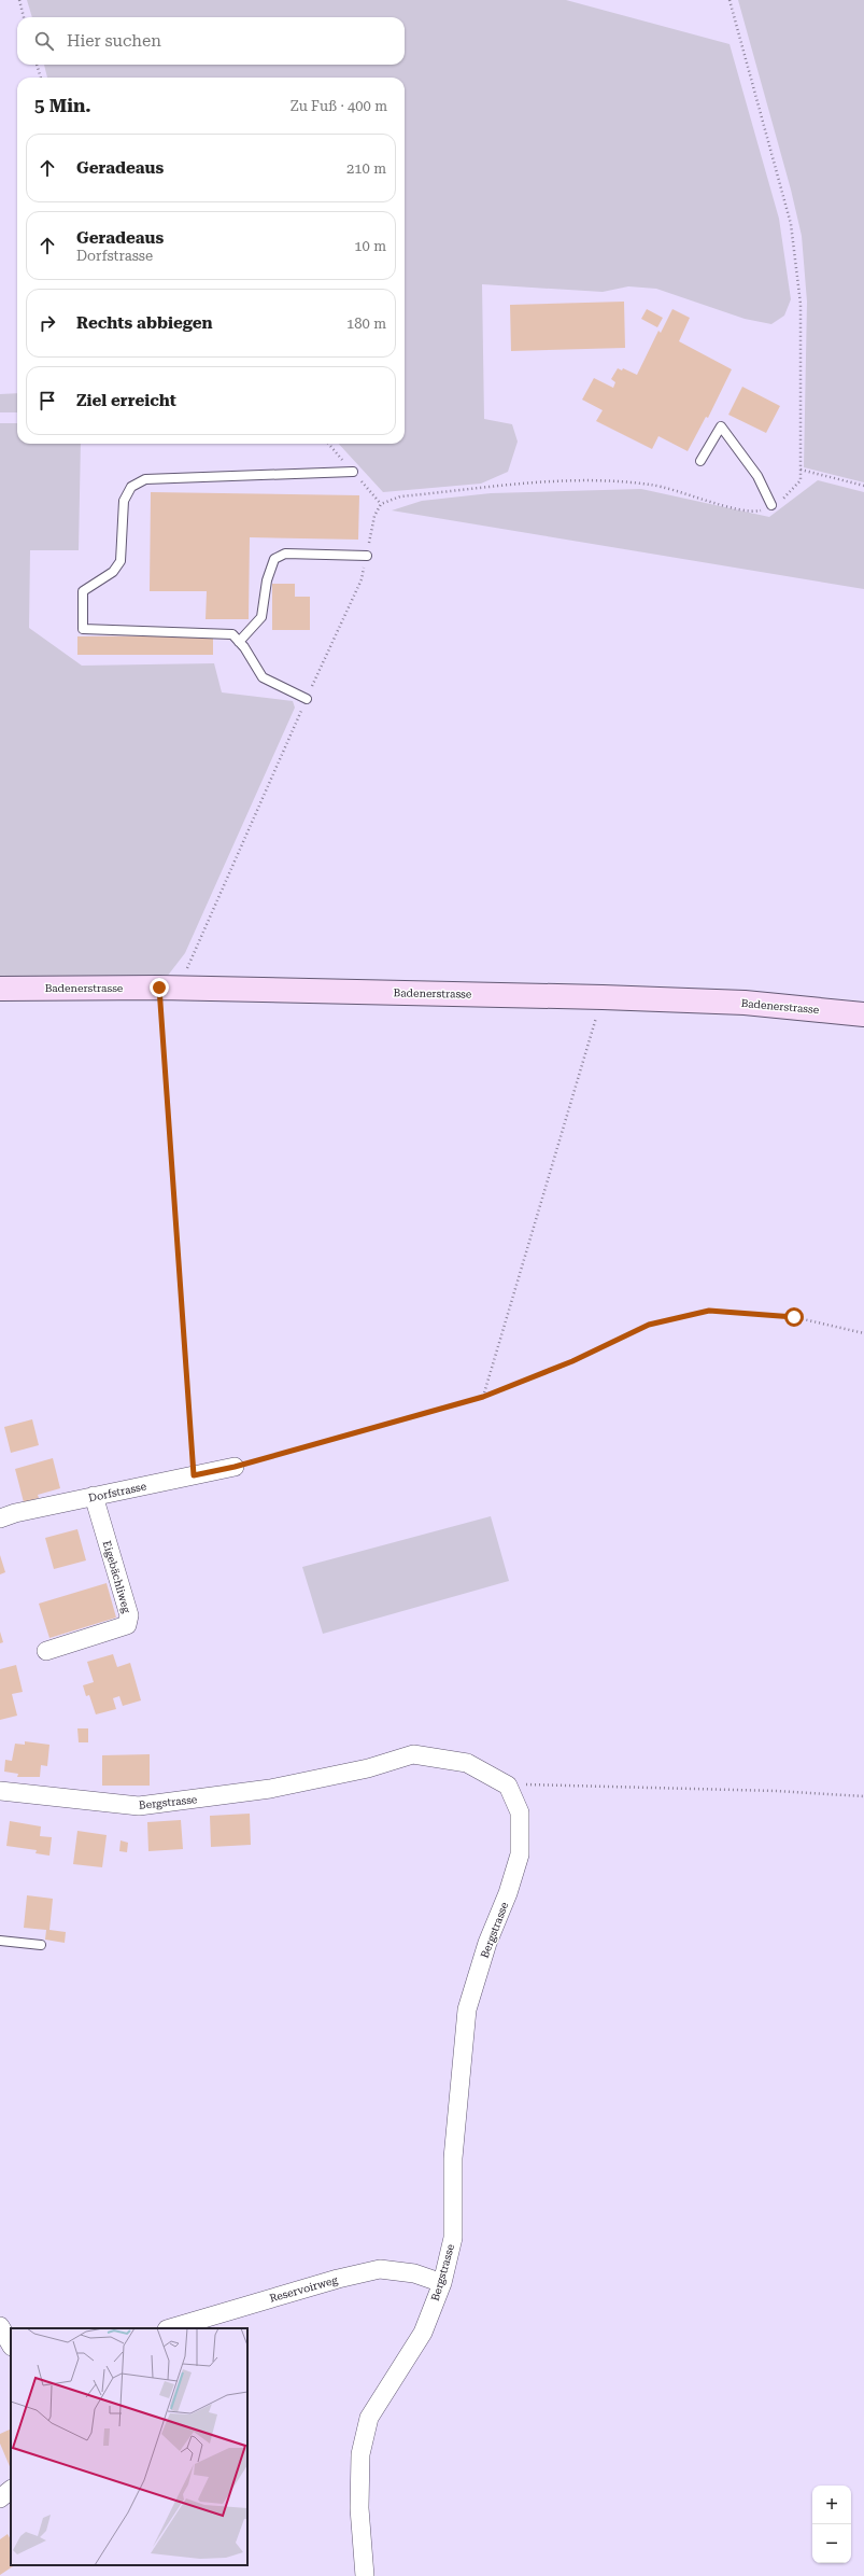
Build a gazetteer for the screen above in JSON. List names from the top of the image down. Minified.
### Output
{"streets":{"street":["Badenerstrasse","Dorfstrasse","Eigebächliweg","Bergstrasse","Reservoirweg"]},"crossings":[["Dorfstrasse","Eigebächliweg"],["Bergstrasse","Reservoirweg"]],"page":{"search":"Hier suchen","heading":["5 Min.","Zu Fuß · 400 m"],"list":[["Geradeaus","210 m"],["Geradeaus","Dorfstrasse","10 m"],["Rechts abbiegen","180 m"],"Ziel erreicht"],"map_buttons":["+","−"]}}
